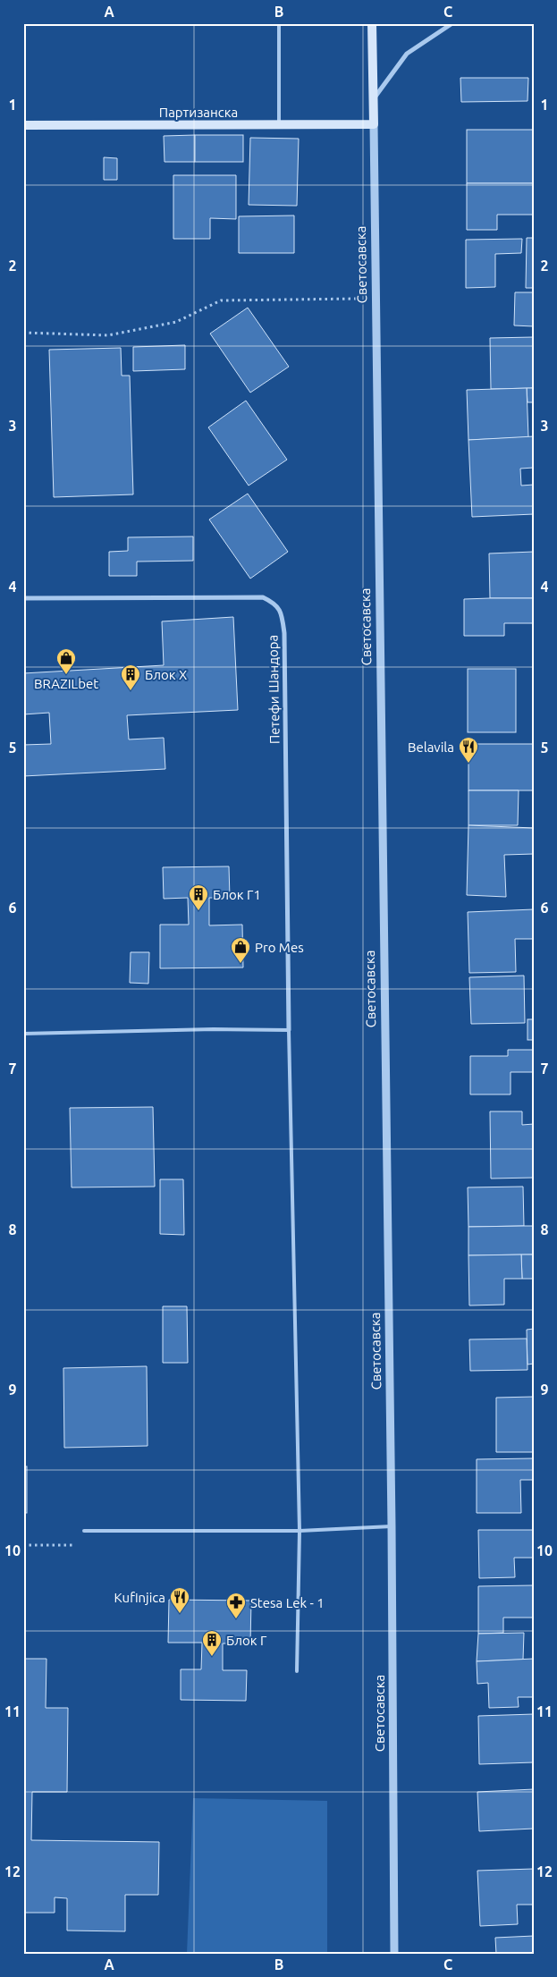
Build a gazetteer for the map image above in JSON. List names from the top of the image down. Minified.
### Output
{"streets":{"main road":["Партизанска","Светосавска"],"street":["Петефи Шандора"]},"crossings":[["Партизанска","Светосавска"]],"places":{"shop":["BRAZILbet","Pro Mes"],"building":["Блок Х","Блок Г1","Блок Г"],"restaurant":["Belavila","Kufinjica"],"pharmacy":["Stesa Lek - 1"]},"grid":{"columns":["A","B","C"],"rows":["1","2","3","4","5","6","7","8","9","10","11","12"]}}
